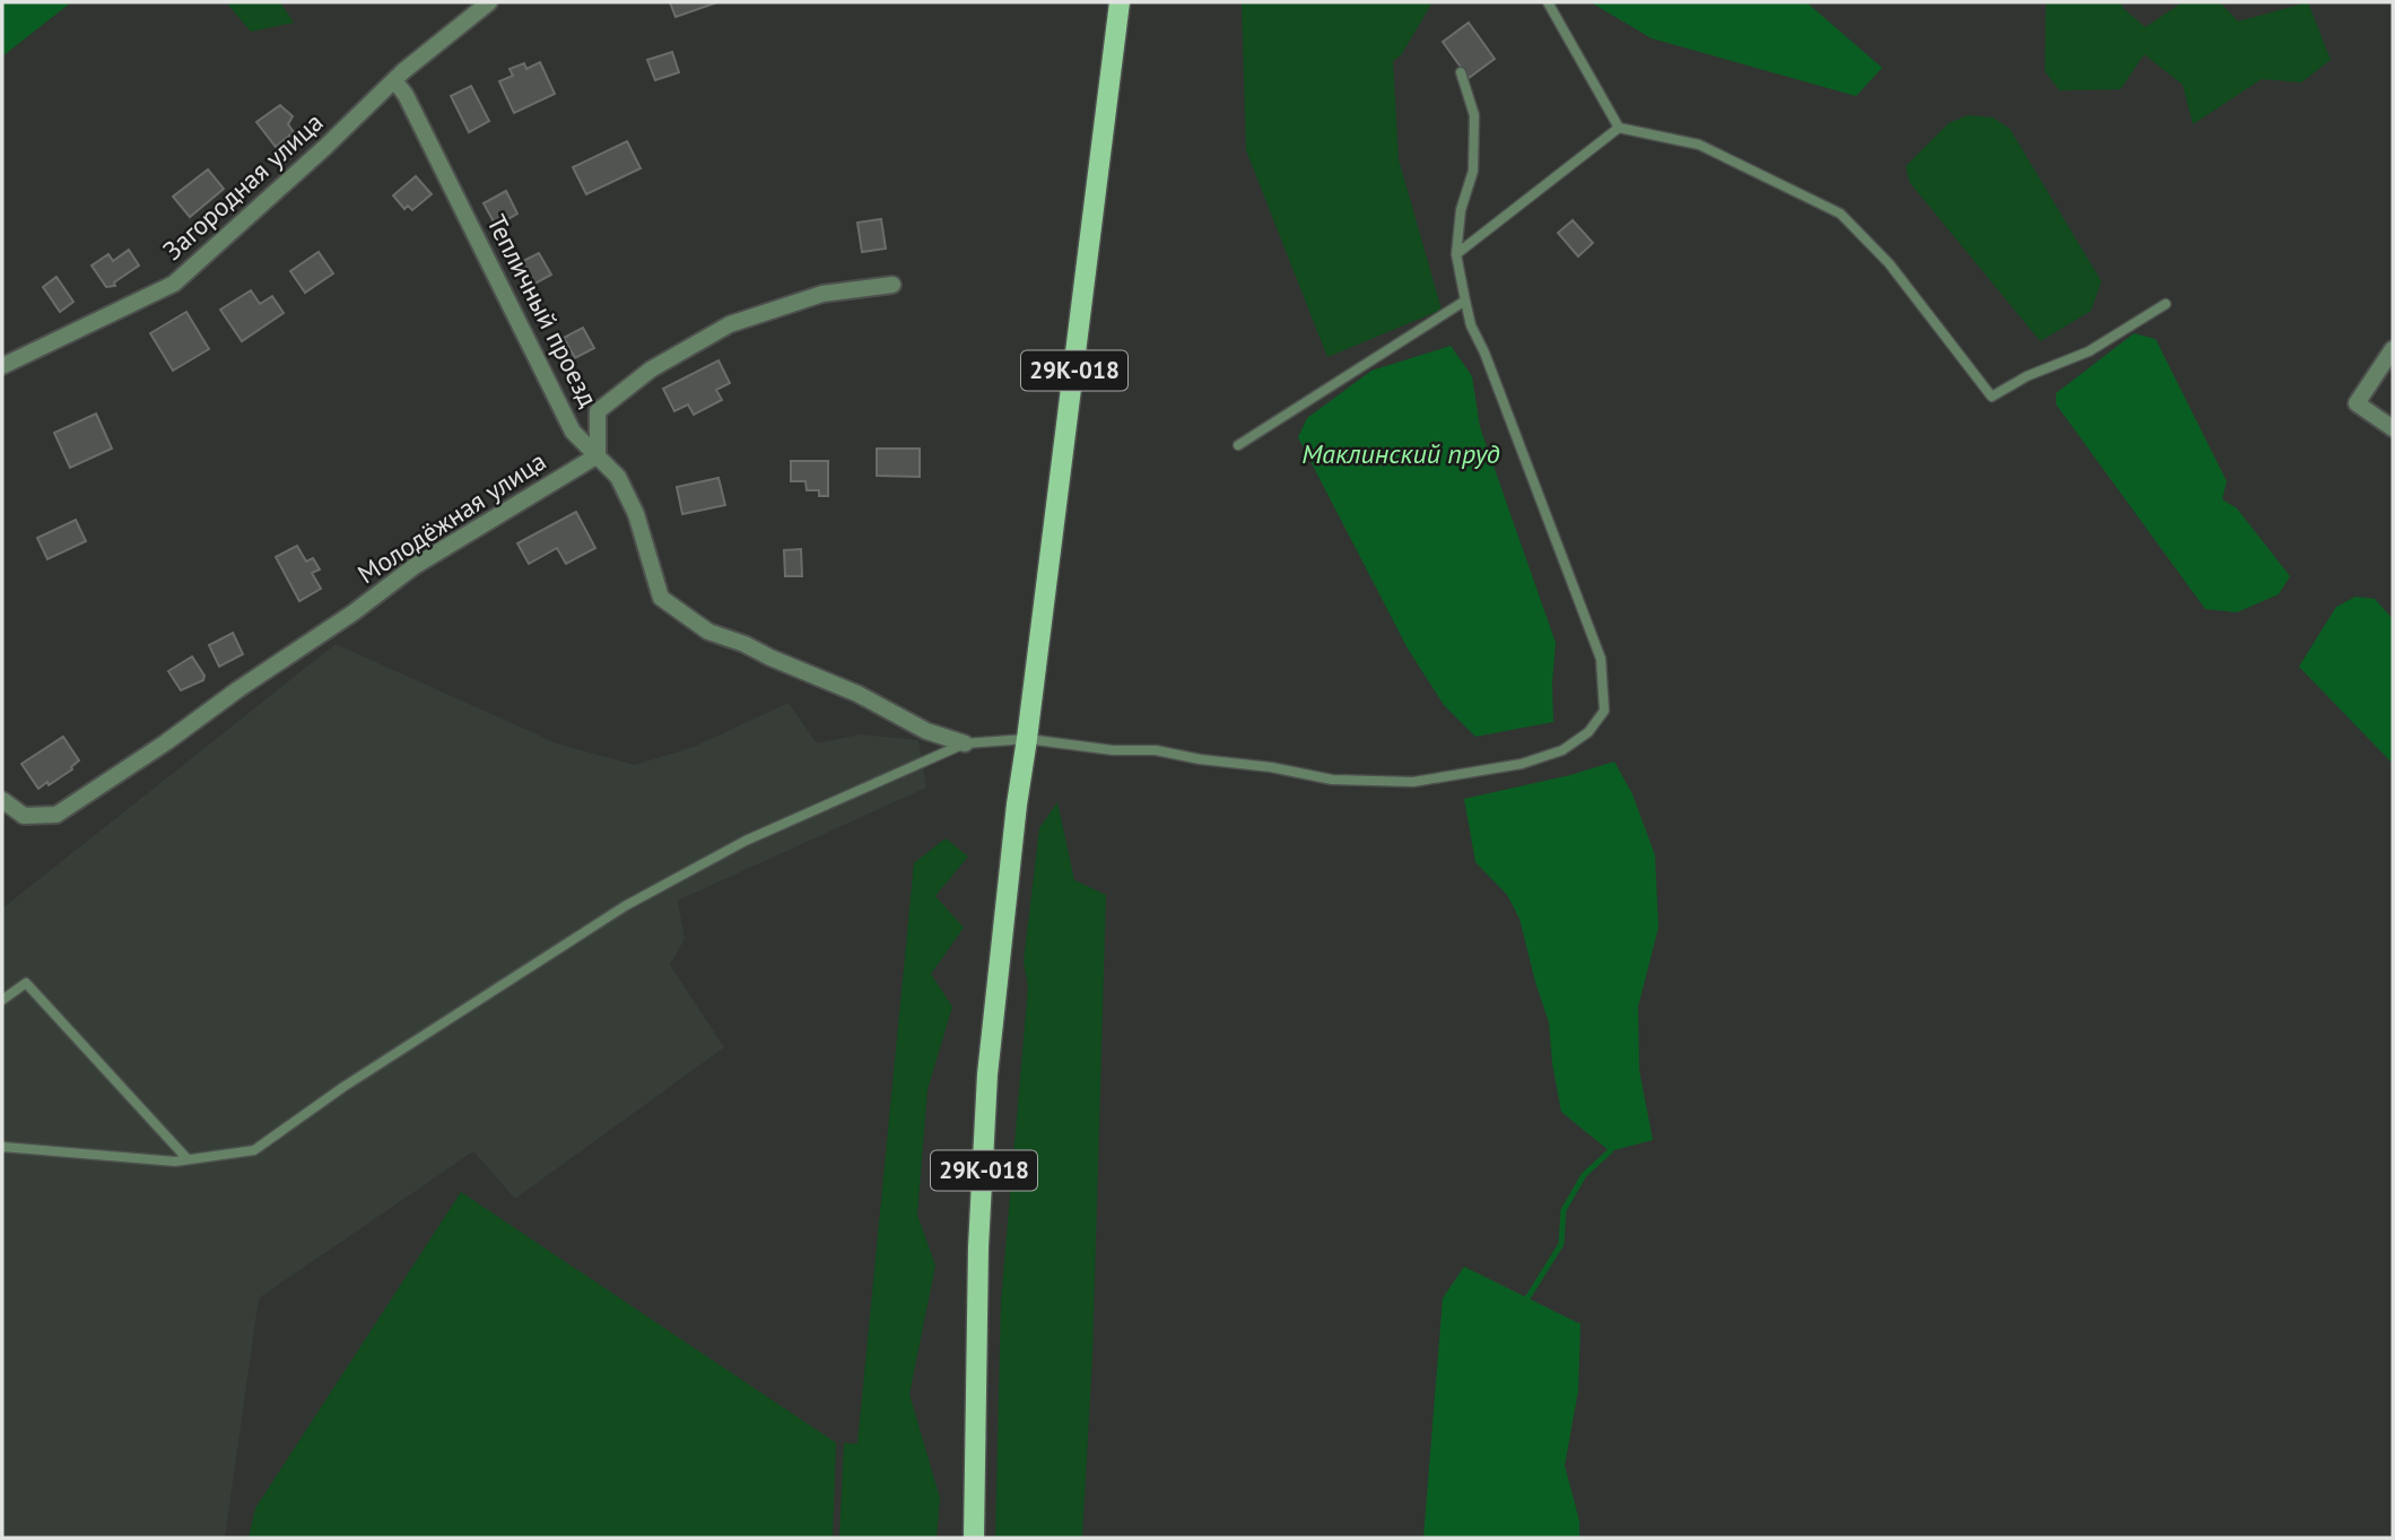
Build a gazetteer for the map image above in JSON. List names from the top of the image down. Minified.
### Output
{"streets":{"main road":["29К-018"],"street":["Загородная улица","Тепличный проезд","Молодёжная улица"]},"crossings":[["Загородная улица","Тепличный проезд"],["Тепличный проезд","Молодёжная улица"]],"water":["Маклинский пруд"]}
